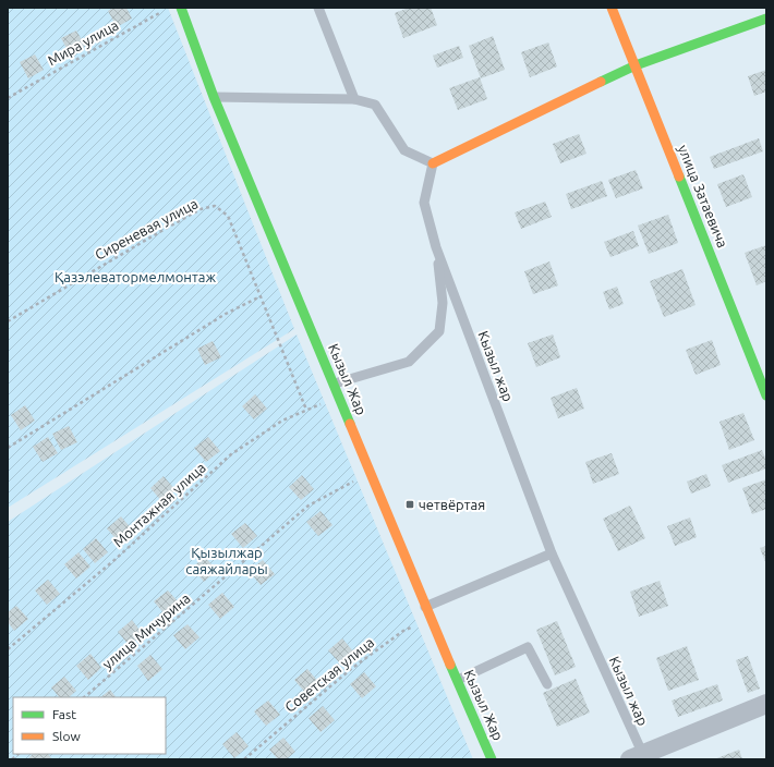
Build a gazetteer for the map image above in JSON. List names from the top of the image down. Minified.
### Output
{"streets":{"main road":["улица Затаевича","Кызыл Жар"],"lane":["Кызыл жар"],"path":["Мира улица","Сиреневая улица","Монтажная улица","улица Мичурина","Советская улица"]},"crossings":[["Сиреневая улица","Монтажная улица"],["Кызыл Жар","Монтажная улица"],["Кызыл Жар","улица Мичурина"],["Кызыл Жар","Советская улица"]],"parks":["Қазэлеватормелмонтаж","Қызылжар саяжайлары"],"places":{"transit":["четвёртая"]},"legend":["Fast","Slow"]}
